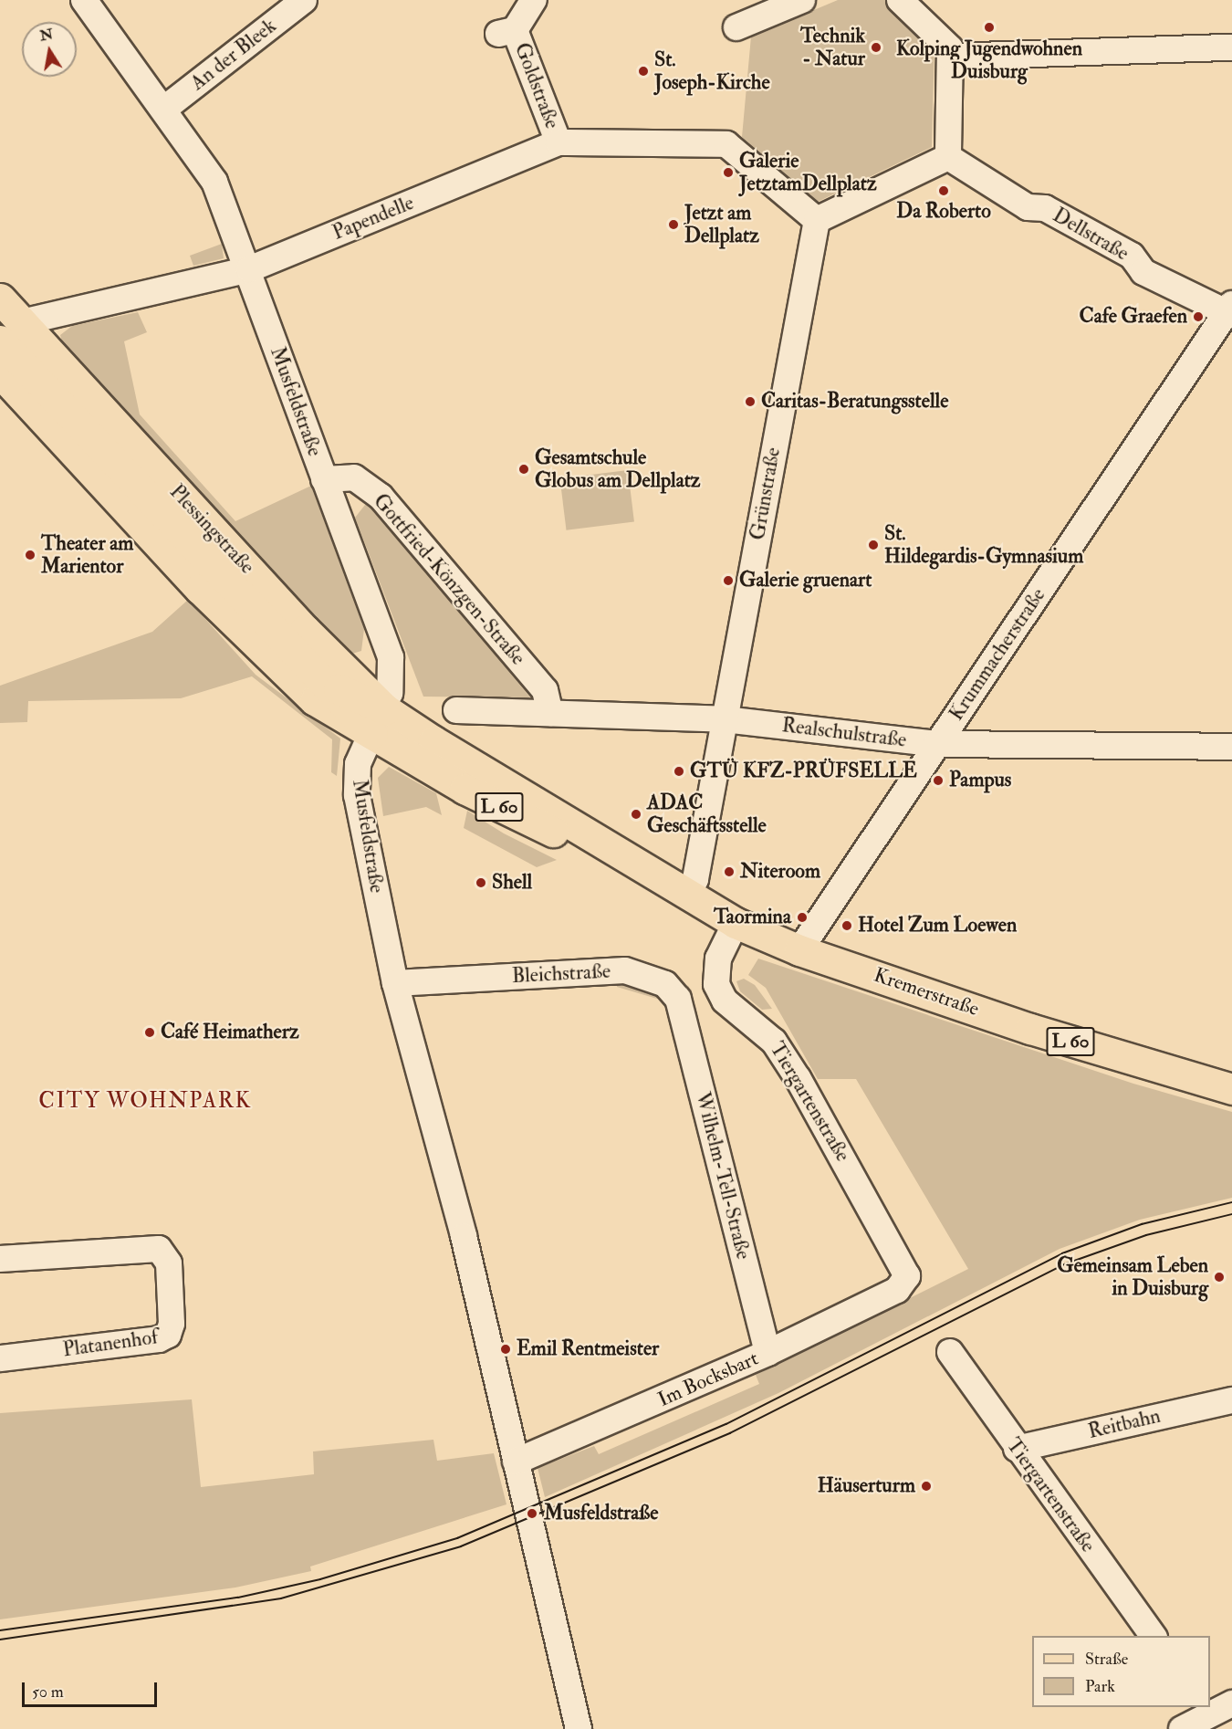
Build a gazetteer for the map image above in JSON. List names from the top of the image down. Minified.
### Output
{"streets":{"main road":["Plessingstraße","L 60","Kremerstraße"],"street":["An der Bleek","Goldstraße","Papendelle","Dellstraße","Musfeldstraße","Grünstraße","Gottfried-Könzgen-Straße","Krummacherstraße","Realschulstraße","Bleichstraße","Tiergartenstraße","Wilhelm-Tell-Straße","Platanenhof","Im Bocksbart","Reitbahn"]},"crossings":[["An der Bleek","Musfeldstraße"],["Goldstraße","Papendelle"],["Papendelle","Musfeldstraße"],["Papendelle","Grünstraße"],["Papendelle","Plessingstraße"],["Dellstraße","Krummacherstraße"],["Musfeldstraße","Plessingstraße"],["Musfeldstraße","Gottfried-Könzgen-Straße"],["Musfeldstraße","Bleichstraße"],["Musfeldstraße","Kremerstraße"],["Musfeldstraße","Im Bocksbart"],["Grünstraße","Realschulstraße"],["Grünstraße","Kremerstraße"],["Plessingstraße","Kremerstraße"],["Gottfried-Könzgen-Straße","Realschulstraße"],["Krummacherstraße","Realschulstraße"],["Krummacherstraße","Kremerstraße"],["Bleichstraße","Wilhelm-Tell-Straße"],["Tiergartenstraße","Im Bocksbart"],["Tiergartenstraße","Reitbahn"],["Wilhelm-Tell-Straße","Im Bocksbart"]],"districts":["CITY WOHNPARK"],"places":["Kolping Jugendwohnen Duisburg","Technik - Natur","St. Joseph-Kirche","Galerie JetztamDellplatz","Da Roberto","Jetzt am Dellplatz","Cafe Graefen","Caritas-Beratungsstelle","Gesamtschule Globus am Dellplatz","St. Hildegardis-Gymnasium","Theater am Marientor","Galerie gruenart","GTÜ KFZ-PRÜFSELLE","Pampus","ADAC Geschäftsstelle","Niteroom","Shell","Taormina","Hotel Zum Loewen","Café Heimatherz","Gemeinsam Leben in Duisburg","Emil Rentmeister","Häuserturm","Musfeldstraße"],"legend":["Straße","Park"],"scale_bar":"50 m","north":"top"}
